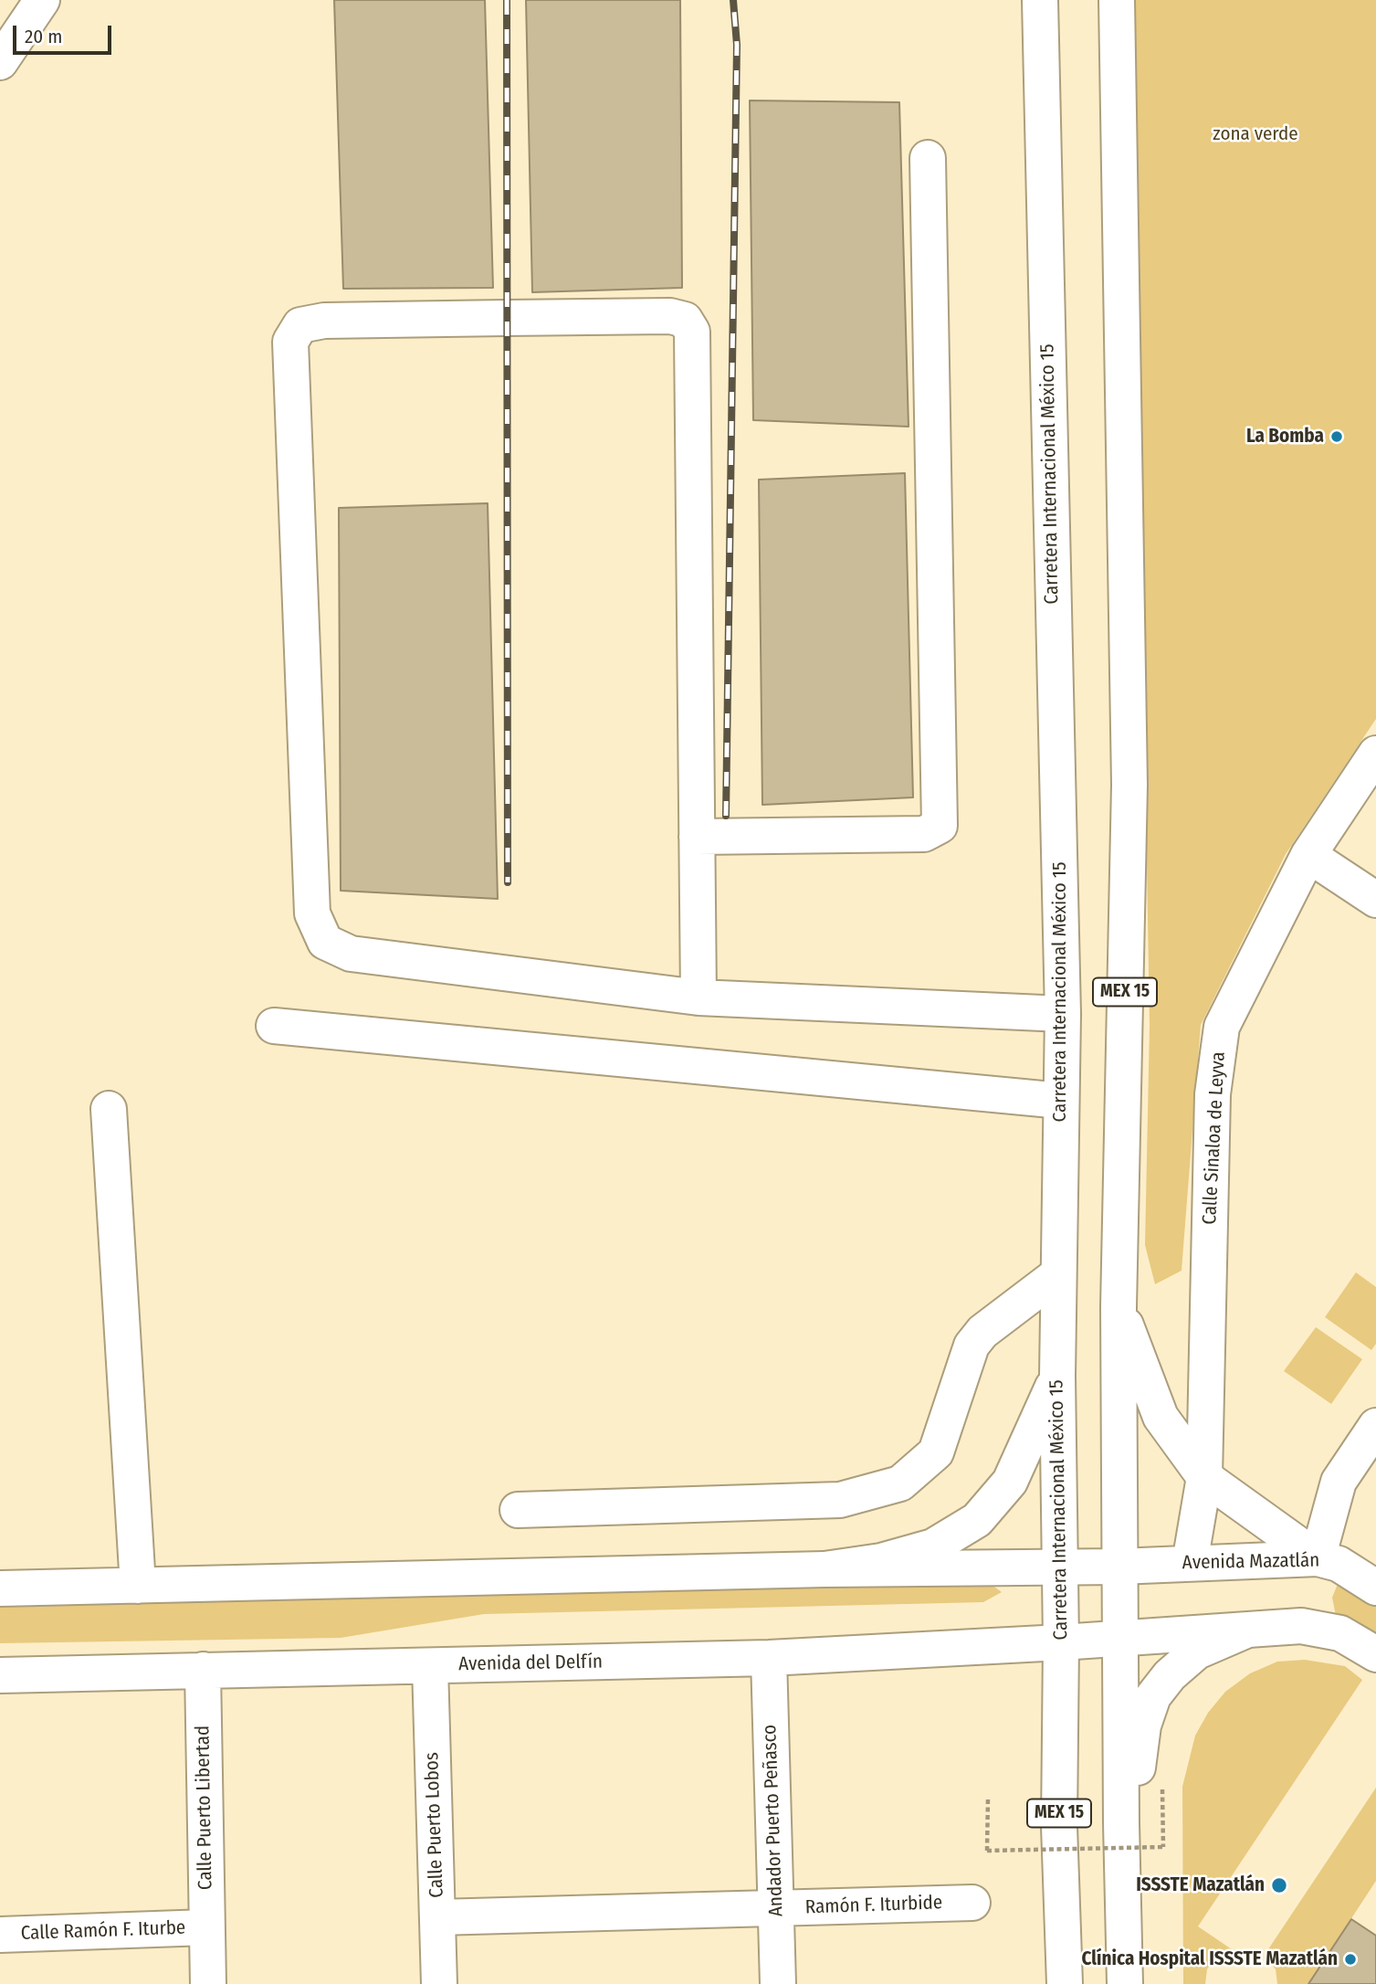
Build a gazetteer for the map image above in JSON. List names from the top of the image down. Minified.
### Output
{"streets":{"street":["Carretera Internacional México 15","MEX 15","Calle Sinaloa de Leyva","Avenida Mazatlán","Avenida del Delfín","Calle Puerto Libertad","Andador Puerto Peñasco","Calle Puerto Lobos","Ramón F. Iturbide","Calle Ramón F. Iturbe"]},"crossings":[["Carretera Internacional México 15","Avenida del Delfín"],["MEX 15","Avenida Mazatlán"],["Calle Sinaloa de Leyva","Avenida Mazatlán"],["Avenida del Delfín","Calle Puerto Libertad"],["Avenida del Delfín","Andador Puerto Peñasco"],["Avenida del Delfín","Calle Puerto Lobos"],["Calle Puerto Libertad","Calle Ramón F. Iturbe"],["Andador Puerto Peñasco","Ramón F. Iturbide"],["Calle Puerto Lobos","Ramón F. Iturbide"]],"parks":["zona verde"],"places":["La Bomba","ISSSTE Mazatlán","Clínica Hospital ISSSTE Mazatlán"],"scale_bar":"20 m"}
